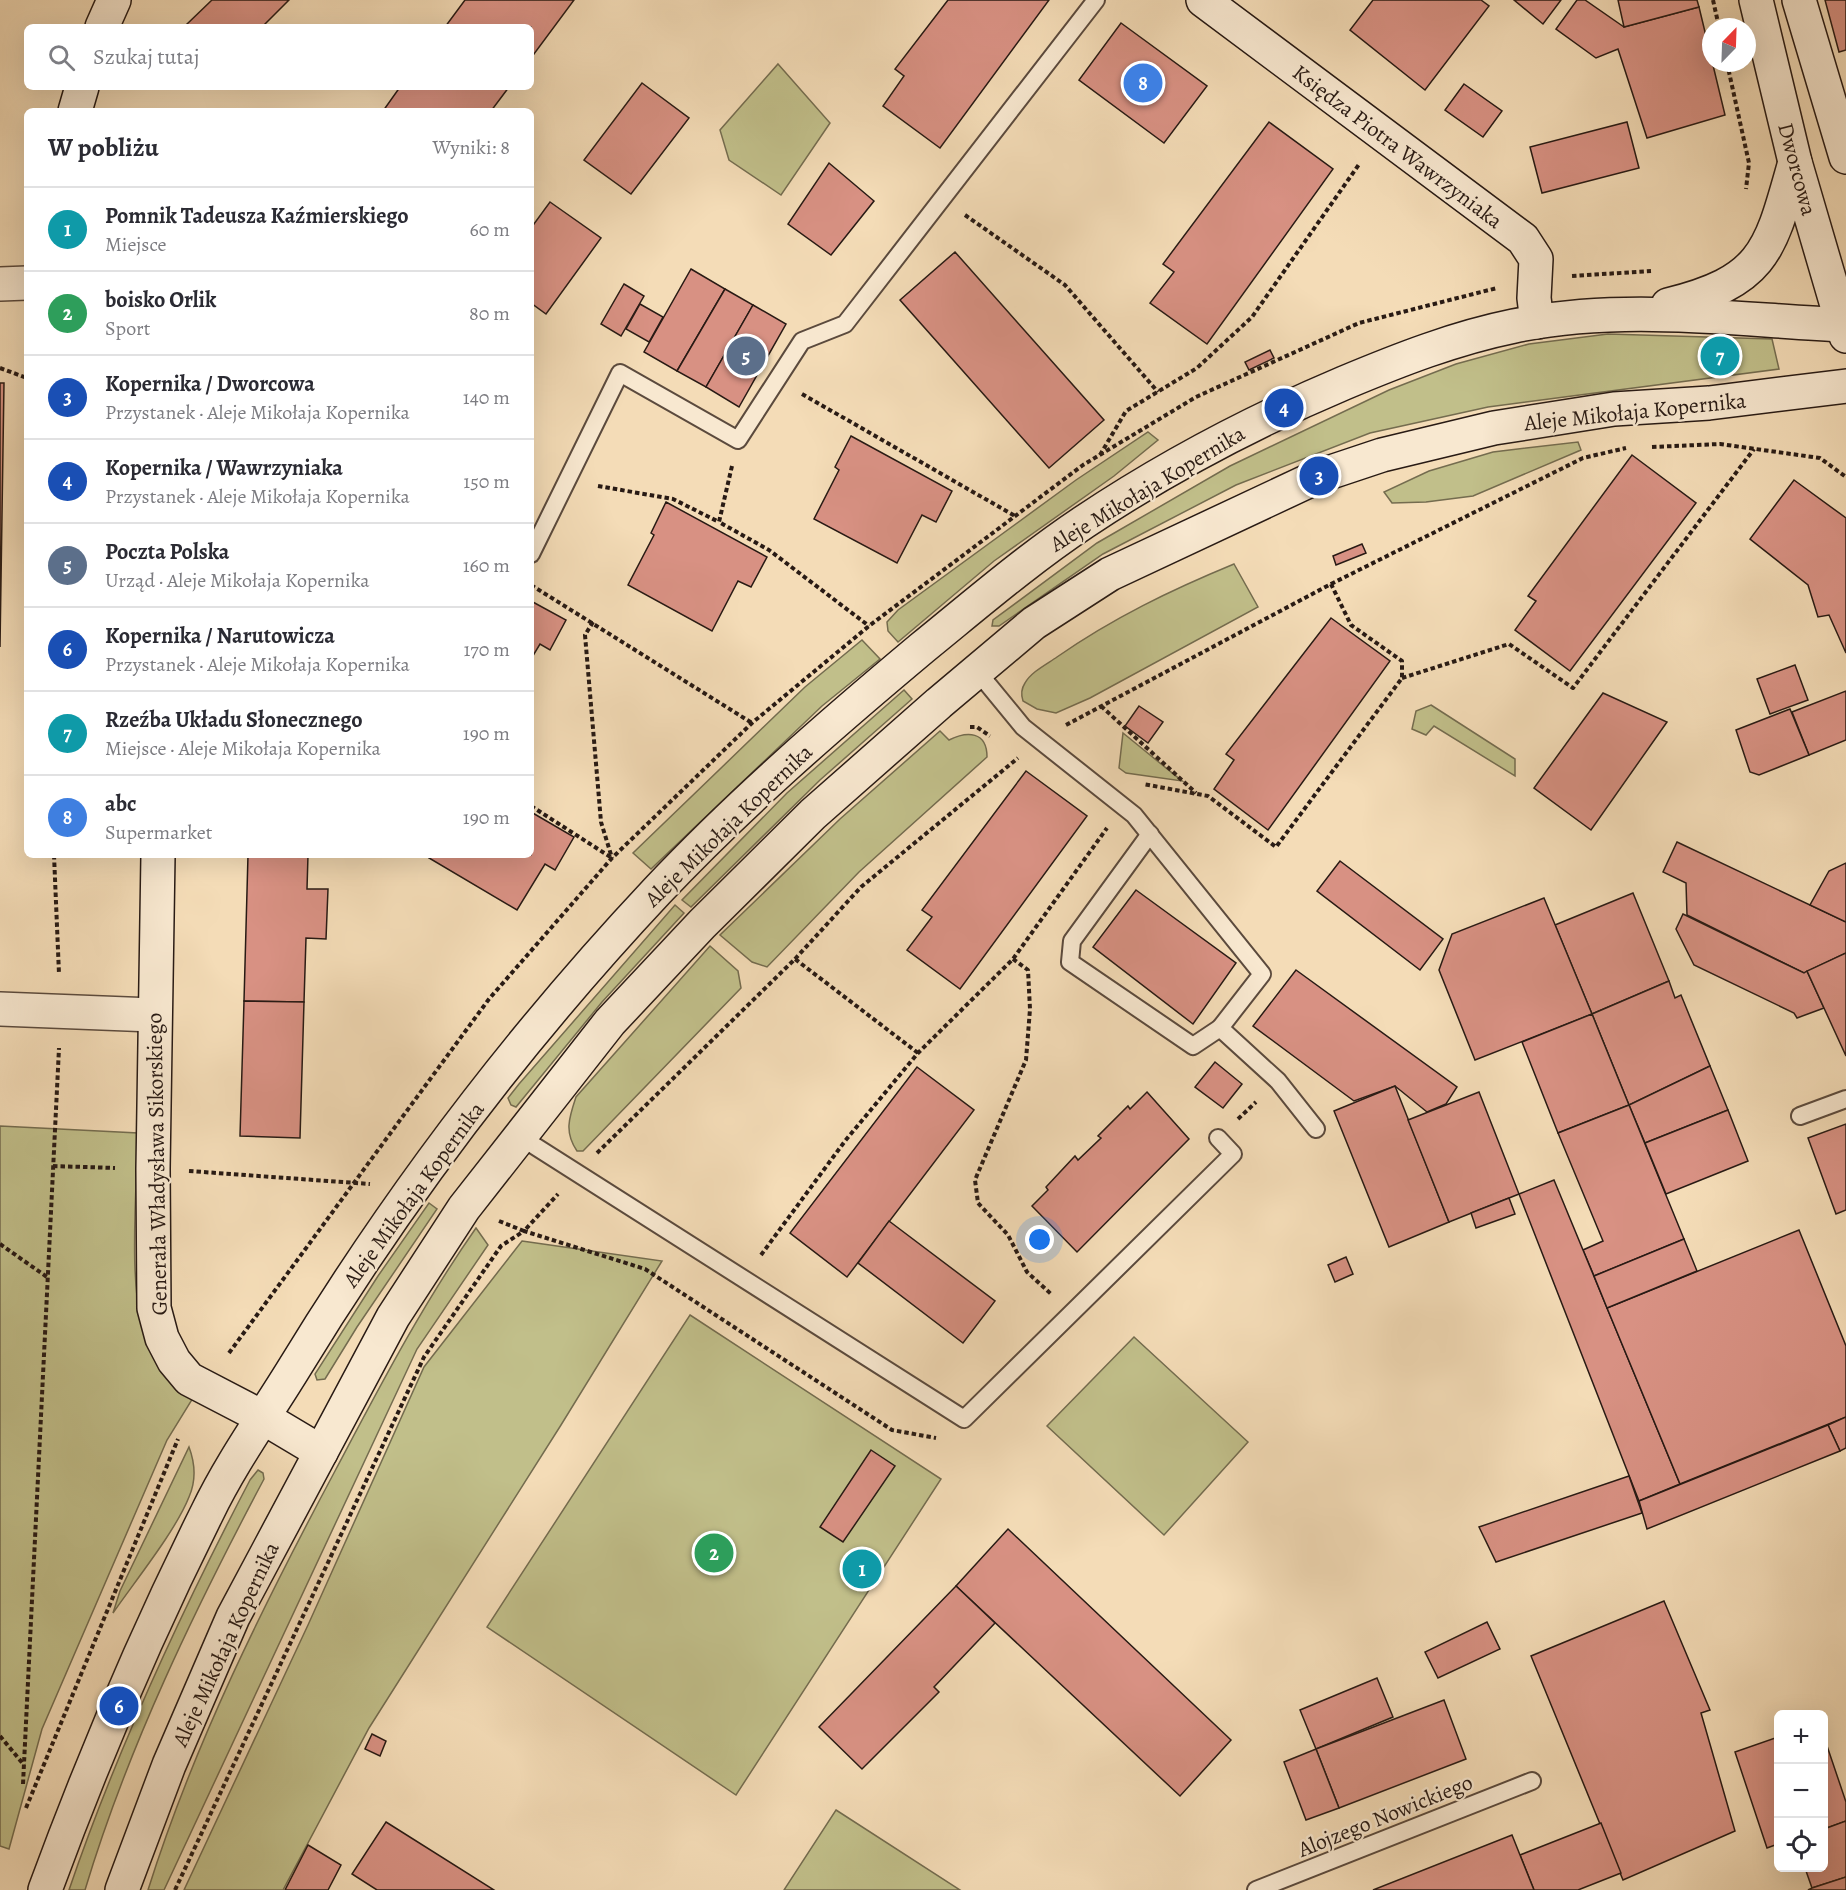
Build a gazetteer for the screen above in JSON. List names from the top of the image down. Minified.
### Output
{"streets":{"street":["Księdza Piotra Wawrzyniaka","Dworcowa","Aleje Mikołaja Kopernika","Generała Władysława Sikorskiego"],"lane":["Alojzego Nowickiego"]},"crossings":[["Księdza Piotra Wawrzyniaka","Aleje Mikołaja Kopernika"],["Dworcowa","Aleje Mikołaja Kopernika"],["Aleje Mikołaja Kopernika","Generała Władysława Sikorskiego"]],"north":"top right","page":{"search":"Szukaj tutaj","pins":["8","5","7","4","3","2","1","6"],"heading":["W pobliżu","Wyniki: 8"],"list":[{"mark":"1","name":"Pomnik Tadeusza Kaźmierskiego","note":"Miejsce","value":"60 m"},{"mark":"2","name":"boisko Orlik","note":"Sport","value":"80 m"},{"mark":"3","name":"Kopernika / Dworcowa","note":"Przystanek · Aleje Mikołaja Kopernika","value":"140 m"},{"mark":"4","name":"Kopernika / Wawrzyniaka","note":"Przystanek · Aleje Mikołaja Kopernika","value":"150 m"},{"mark":"5","name":"Poczta Polska","note":"Urząd · Aleje Mikołaja Kopernika","value":"160 m"},{"mark":"6","name":"Kopernika / Narutowicza","note":"Przystanek · Aleje Mikołaja Kopernika","value":"170 m"},{"mark":"7","name":"Rzeźba Układu Słonecznego","note":"Miejsce · Aleje Mikołaja Kopernika","value":"190 m"},{"mark":"8","name":"abc","note":"Supermarket","value":"190 m"}],"map_buttons":["+","−"]}}
